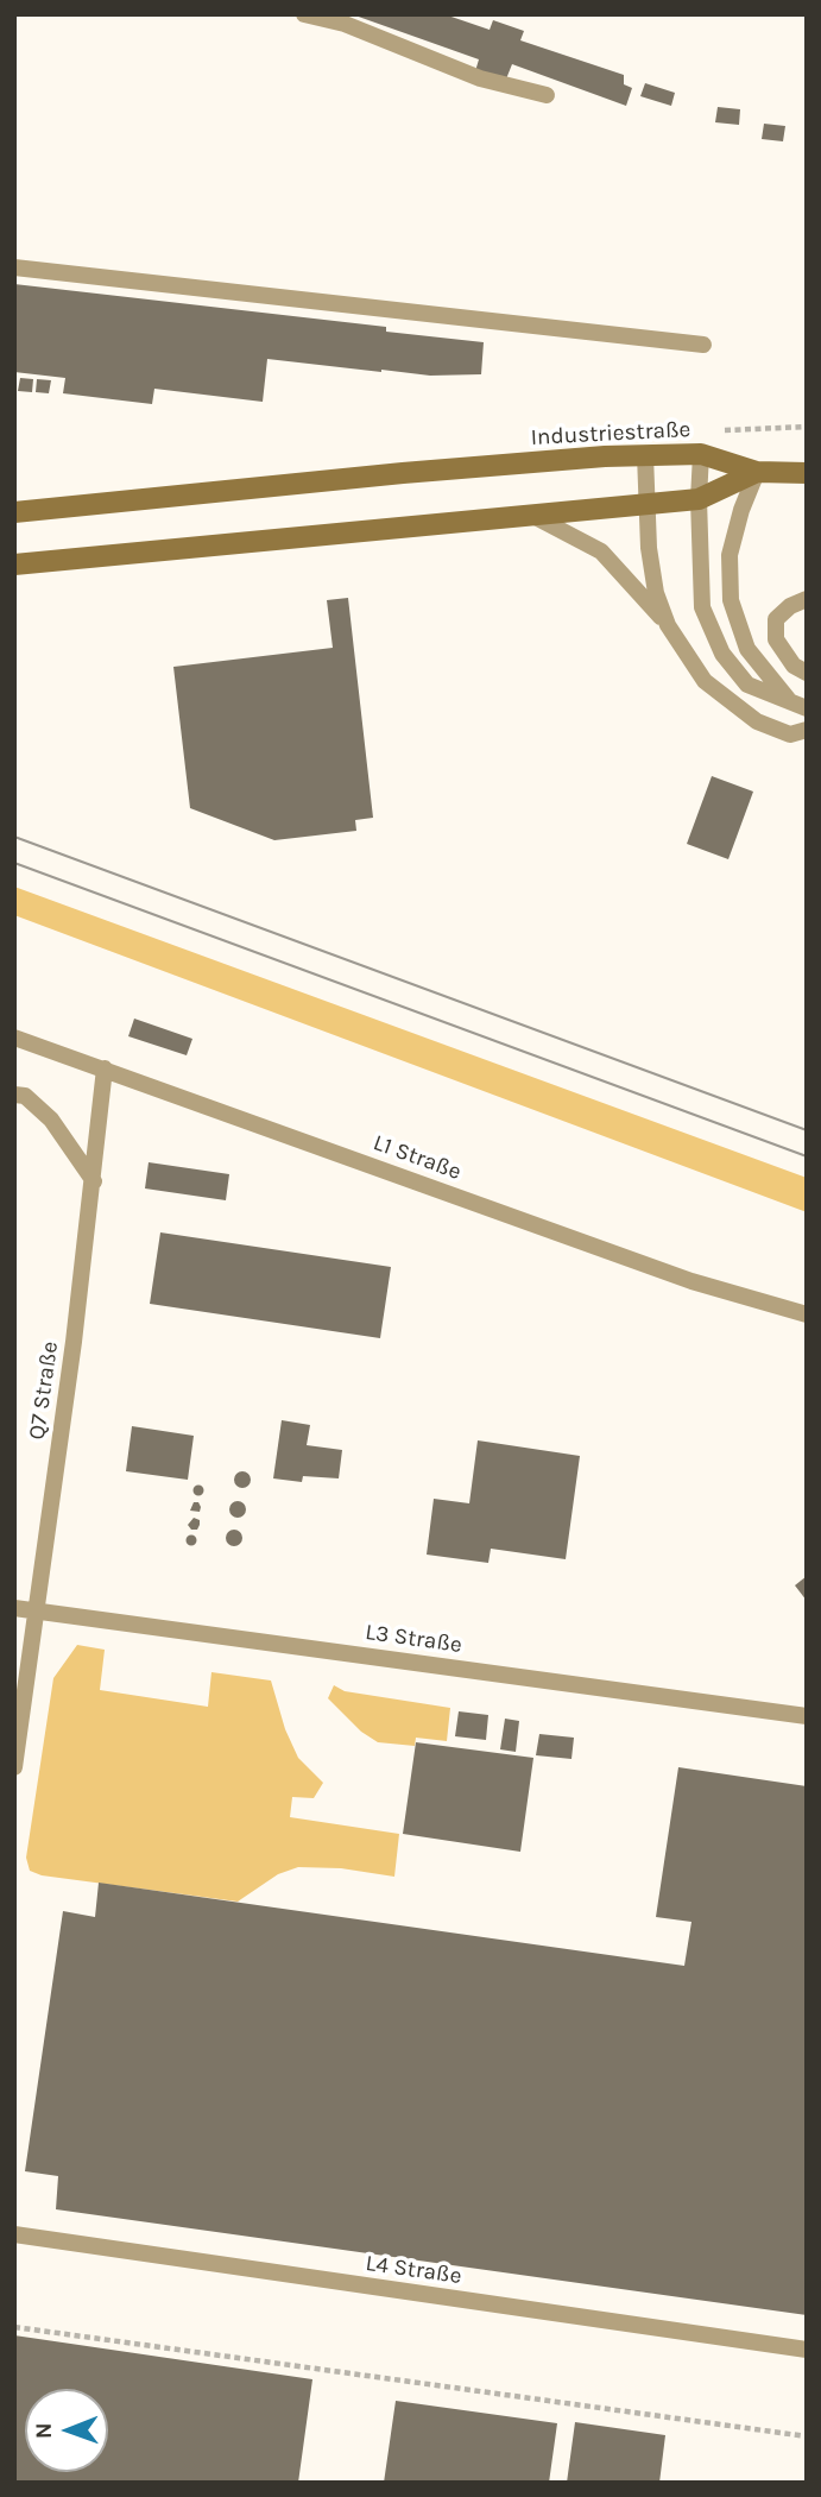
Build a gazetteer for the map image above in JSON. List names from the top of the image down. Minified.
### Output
{"streets":{"main road":["Industriestraße"],"lane":["L1 Straße","Q7 Straße","L3 Straße","L4 Straße"]},"crossings":[["L1 Straße","Q7 Straße"],["Q7 Straße","L3 Straße"]],"north":"left"}
